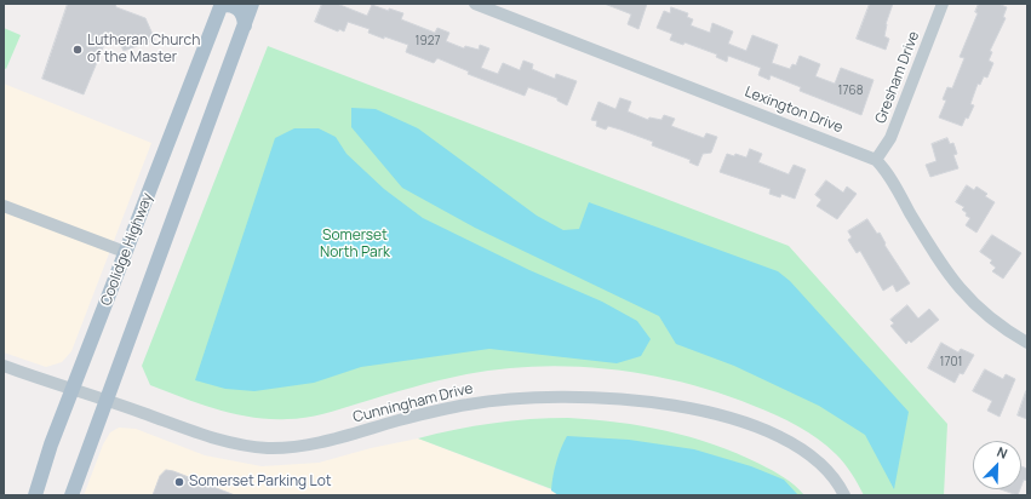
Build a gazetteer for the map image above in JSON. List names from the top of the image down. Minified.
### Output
{"streets":{"main road":["Coolidge Highway"],"street":["Gresham Drive","Lexington Drive","Cunningham Drive"]},"crossings":[["Gresham Drive","Lexington Drive"],["Coolidge Highway","Cunningham Drive"]],"parks":["Somerset North Park"],"places":["Lutheran Church of the Master","Somerset Parking Lot"],"house_numbers":["1927","1768","1701"],"north":"top right"}
